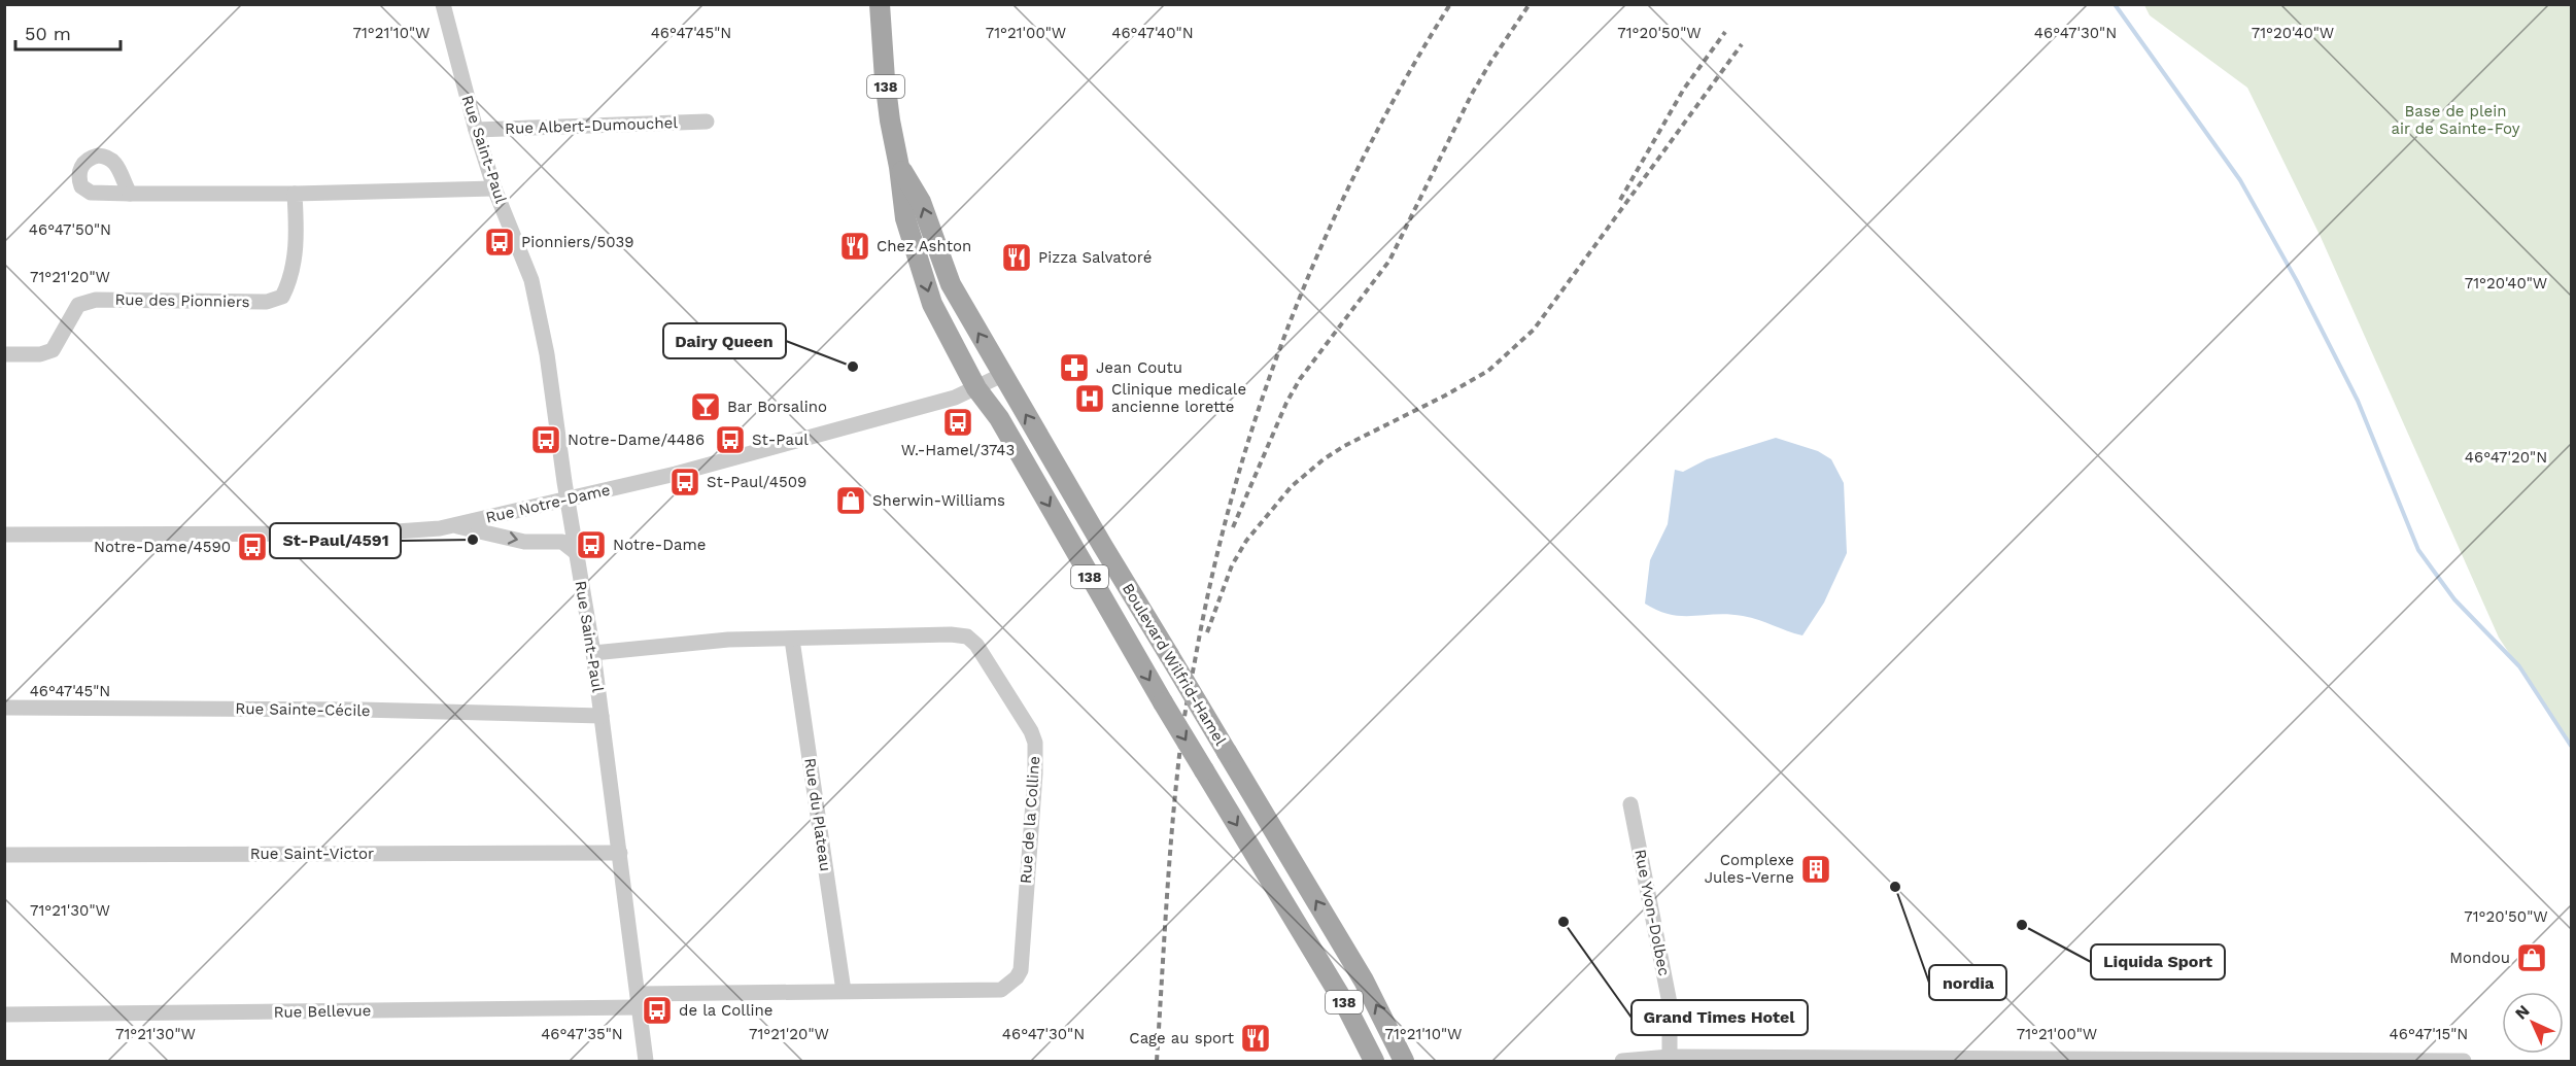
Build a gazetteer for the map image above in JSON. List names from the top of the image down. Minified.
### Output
{"streets":{"main road":["138","Boulevard Wilfrid-Hamel"],"street":["Rue Albert-Dumouchel","Rue Saint-Paul","Rue des Pionniers","Rue Notre-Dame","Rue Sainte-Cécile","Rue du Plateau","Rue de la Colline","Rue Saint-Victor","Rue Yvon-Dolbec","Rue Bellevue"]},"crossings":[["Rue Albert-Dumouchel","Rue Saint-Paul"],["Rue Saint-Paul","Rue Notre-Dame"],["Rue Saint-Paul","Rue Sainte-Cécile"],["Rue Saint-Paul","Rue de la Colline"],["Rue Saint-Paul","Rue Saint-Victor"],["Rue Saint-Paul","Rue Bellevue"],["Rue Notre-Dame","Boulevard Wilfrid-Hamel"],["Rue du Plateau","Rue de la Colline"],["Rue de la Colline","Rue Bellevue"]],"parks":["Base de plein air de Sainte-Foy"],"places":{"bus stop":["Pionniers/5039","W.-Hamel/3743","Notre-Dame/4486","St-Paul","St-Paul/4509","Notre-Dame","Notre-Dame/4590","de la Colline"],"restaurant":["Chez Ashton","Pizza Salvatoré","Cage au sport"],"other":["Dairy Queen","St-Paul/4591","nordia","Grand Times Hotel","Liquida Sport"],"pharmacy":["Jean Coutu"],"hospital":["Clinique medicale ancienne lorette"],"bar":["Bar Borsalino"],"shop":["Sherwin-Williams","Mondou"],"building":["Complexe Jules-Verne"]},"scale_bar":"50 m","north":"top left","coordinates":["71°21'10\"W","46°47'45\"N","71°21'00\"W","46°47'40\"N","71°20'50\"W","46°47'30\"N","71°20'40\"W","46°47'50\"N","71°21'20\"W","46°47'20\"N","71°21'30\"W","46°47'35\"N","46°47'15\"N"]}
